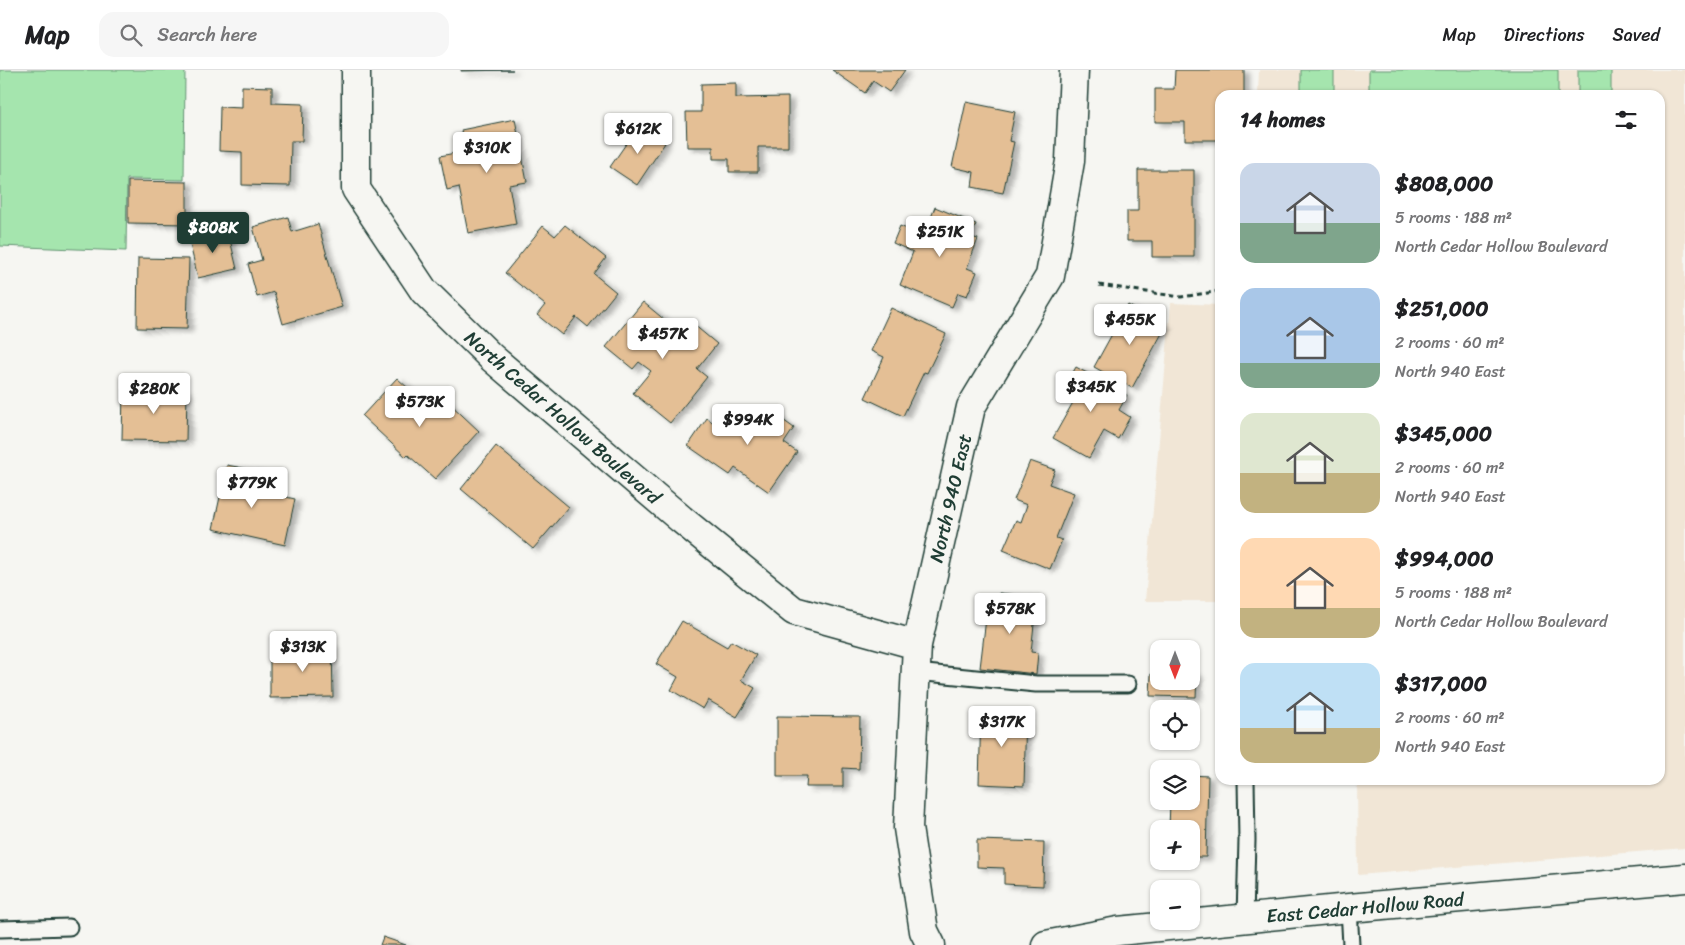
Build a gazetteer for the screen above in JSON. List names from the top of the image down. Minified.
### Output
{"streets":{"street":["North Cedar Hollow Boulevard","North 940 East","East Cedar Hollow Road"]},"crossings":[["North Cedar Hollow Boulevard","North 940 East"]],"north":"bottom","page":{"header":"Map","search":"Search here","nav":["Map","Directions","Saved"],"heading":"14 homes","price":["$612K","$310K","$808K","$251K","$455K","$457K","$345K","$280K","$573K","$994K","$779K","$578K","$313K","$317K"],"list":[{"name":"$808,000","note":"5 rooms · 188 m² · North Cedar Hollow Boulevard"},{"name":"$251,000","note":"2 rooms · 60 m² · North 940 East"},{"name":"$345,000","note":"2 rooms · 60 m² · North 940 East"},{"name":"$994,000","note":"5 rooms · 188 m² · North Cedar Hollow Boulevard"},{"name":"$317,000","note":"2 rooms · 60 m² · North 940 East"}],"map_buttons":["+","−"]}}
